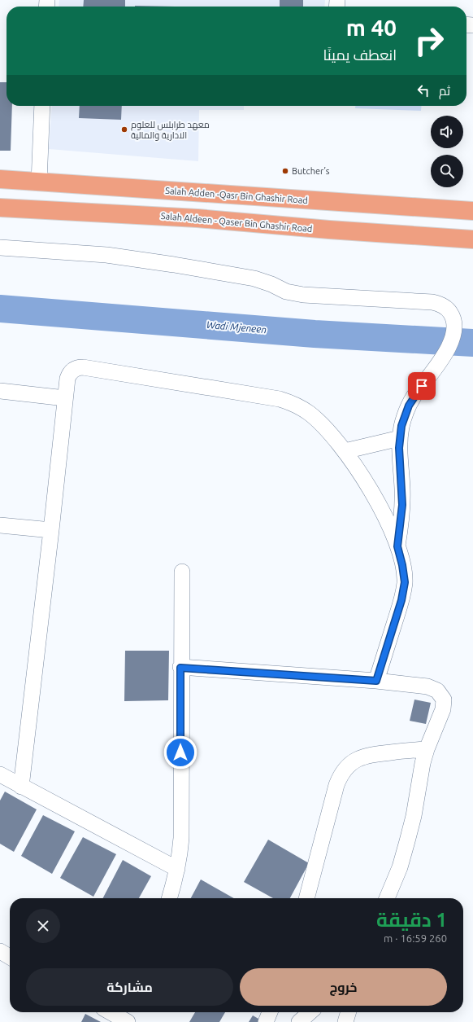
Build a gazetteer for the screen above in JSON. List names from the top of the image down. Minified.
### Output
{"streets":{"highway":["Salah Adden -Qasr Bin Ghashir Road","Salah Aldeen - Qaser Bin Ghashir Road"]},"water":["Wadi Mjeneen"],"places":["معهد طرابلس للعلوم الادارية والمالية","Butcher’s"],"page":{"turn":["40 m","انعطف يمينًا"],"then":"ثم","heading":["1 دقيقة","260 m · 16:59"],"buttons":["خروج","مشاركة"]}}
